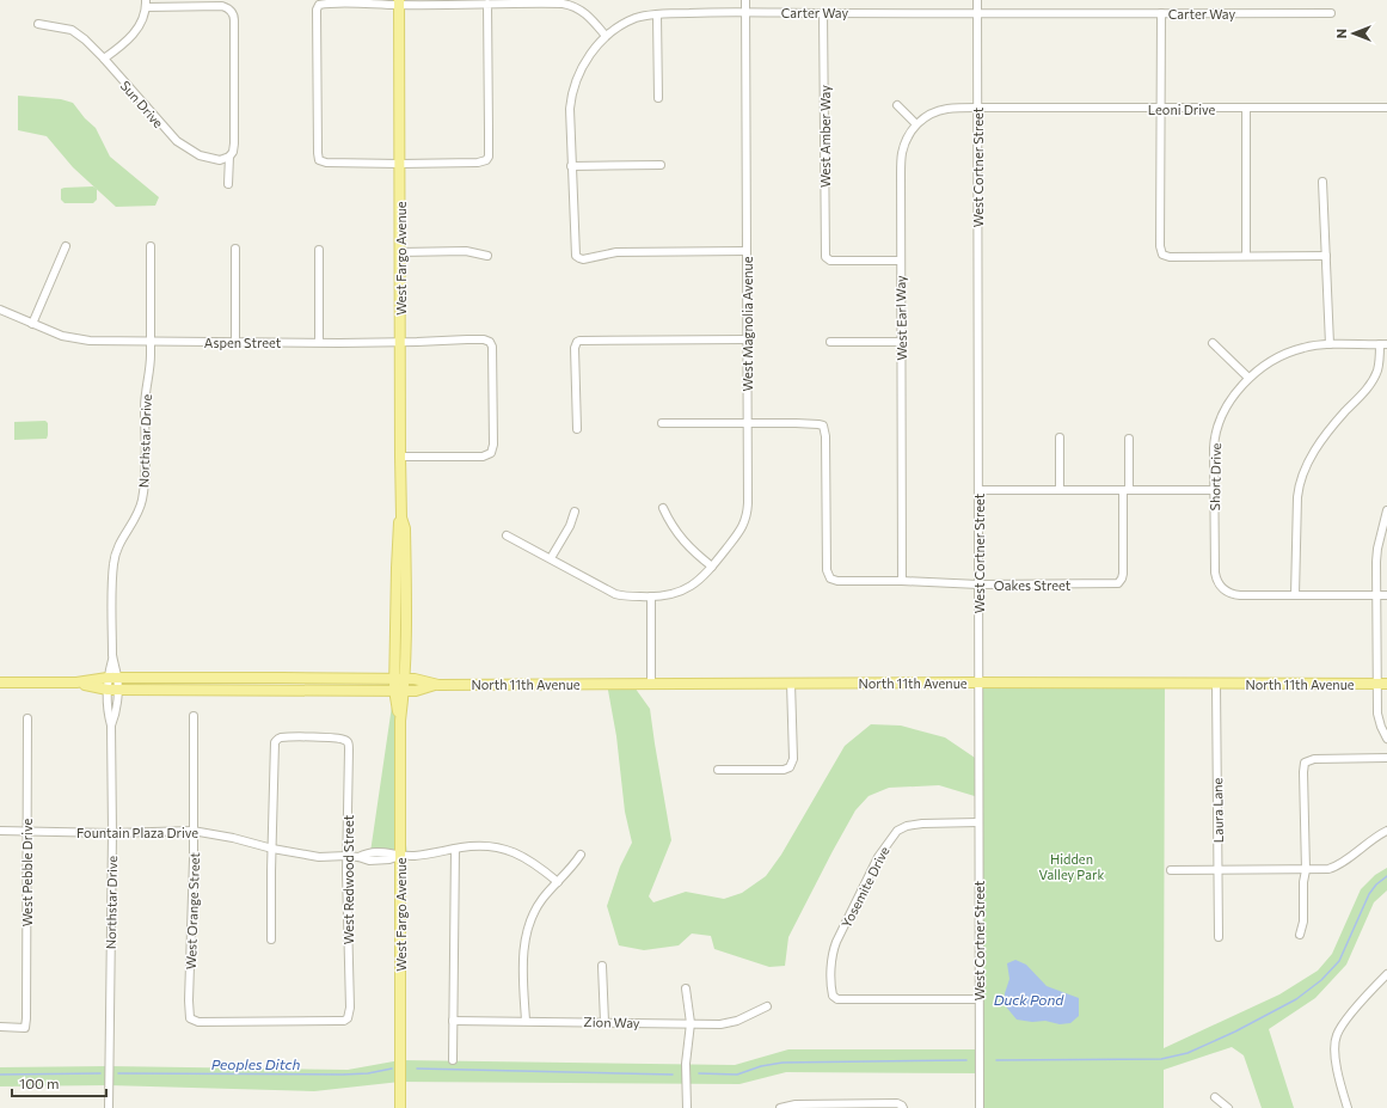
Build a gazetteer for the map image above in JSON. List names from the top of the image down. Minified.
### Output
{"streets":{"main road":["West Fargo Avenue","North 11th Avenue"],"street":["Carter Way","Sun Drive","Leoni Drive","West Amber Way","West Cortner Street","West Earl Way","West Magnolia Avenue","Aspen Street","Northstar Drive","Short Drive","Oakes Street","Laura Lane","Fountain Plaza Drive","West Pebble Drive","West Redwood Street","Yosemite Drive","West Orange Street","Zion Way"]},"crossings":[["Carter Way","West Amber Way"],["Carter Way","West Cortner Street"],["Carter Way","West Magnolia Avenue"],["Leoni Drive","West Cortner Street"],["West Amber Way","West Earl Way"],["West Cortner Street","Oakes Street"],["West Cortner Street","North 11th Avenue"],["West Cortner Street","Yosemite Drive"],["West Fargo Avenue","Aspen Street"],["West Fargo Avenue","North 11th Avenue"],["West Fargo Avenue","Fountain Plaza Drive"],["West Earl Way","Oakes Street"],["West Magnolia Avenue","Oakes Street"],["Aspen Street","Northstar Drive"],["Northstar Drive","North 11th Avenue"],["Northstar Drive","Fountain Plaza Drive"],["North 11th Avenue","Laura Lane"],["Fountain Plaza Drive","West Pebble Drive"],["Fountain Plaza Drive","West Redwood Street"],["Fountain Plaza Drive","West Orange Street"],["West Redwood Street","West Orange Street"]],"water":["Duck Pond","Peoples Ditch"],"parks":["Hidden Valley Park"],"scale_bar":"100 m","north":"left"}
